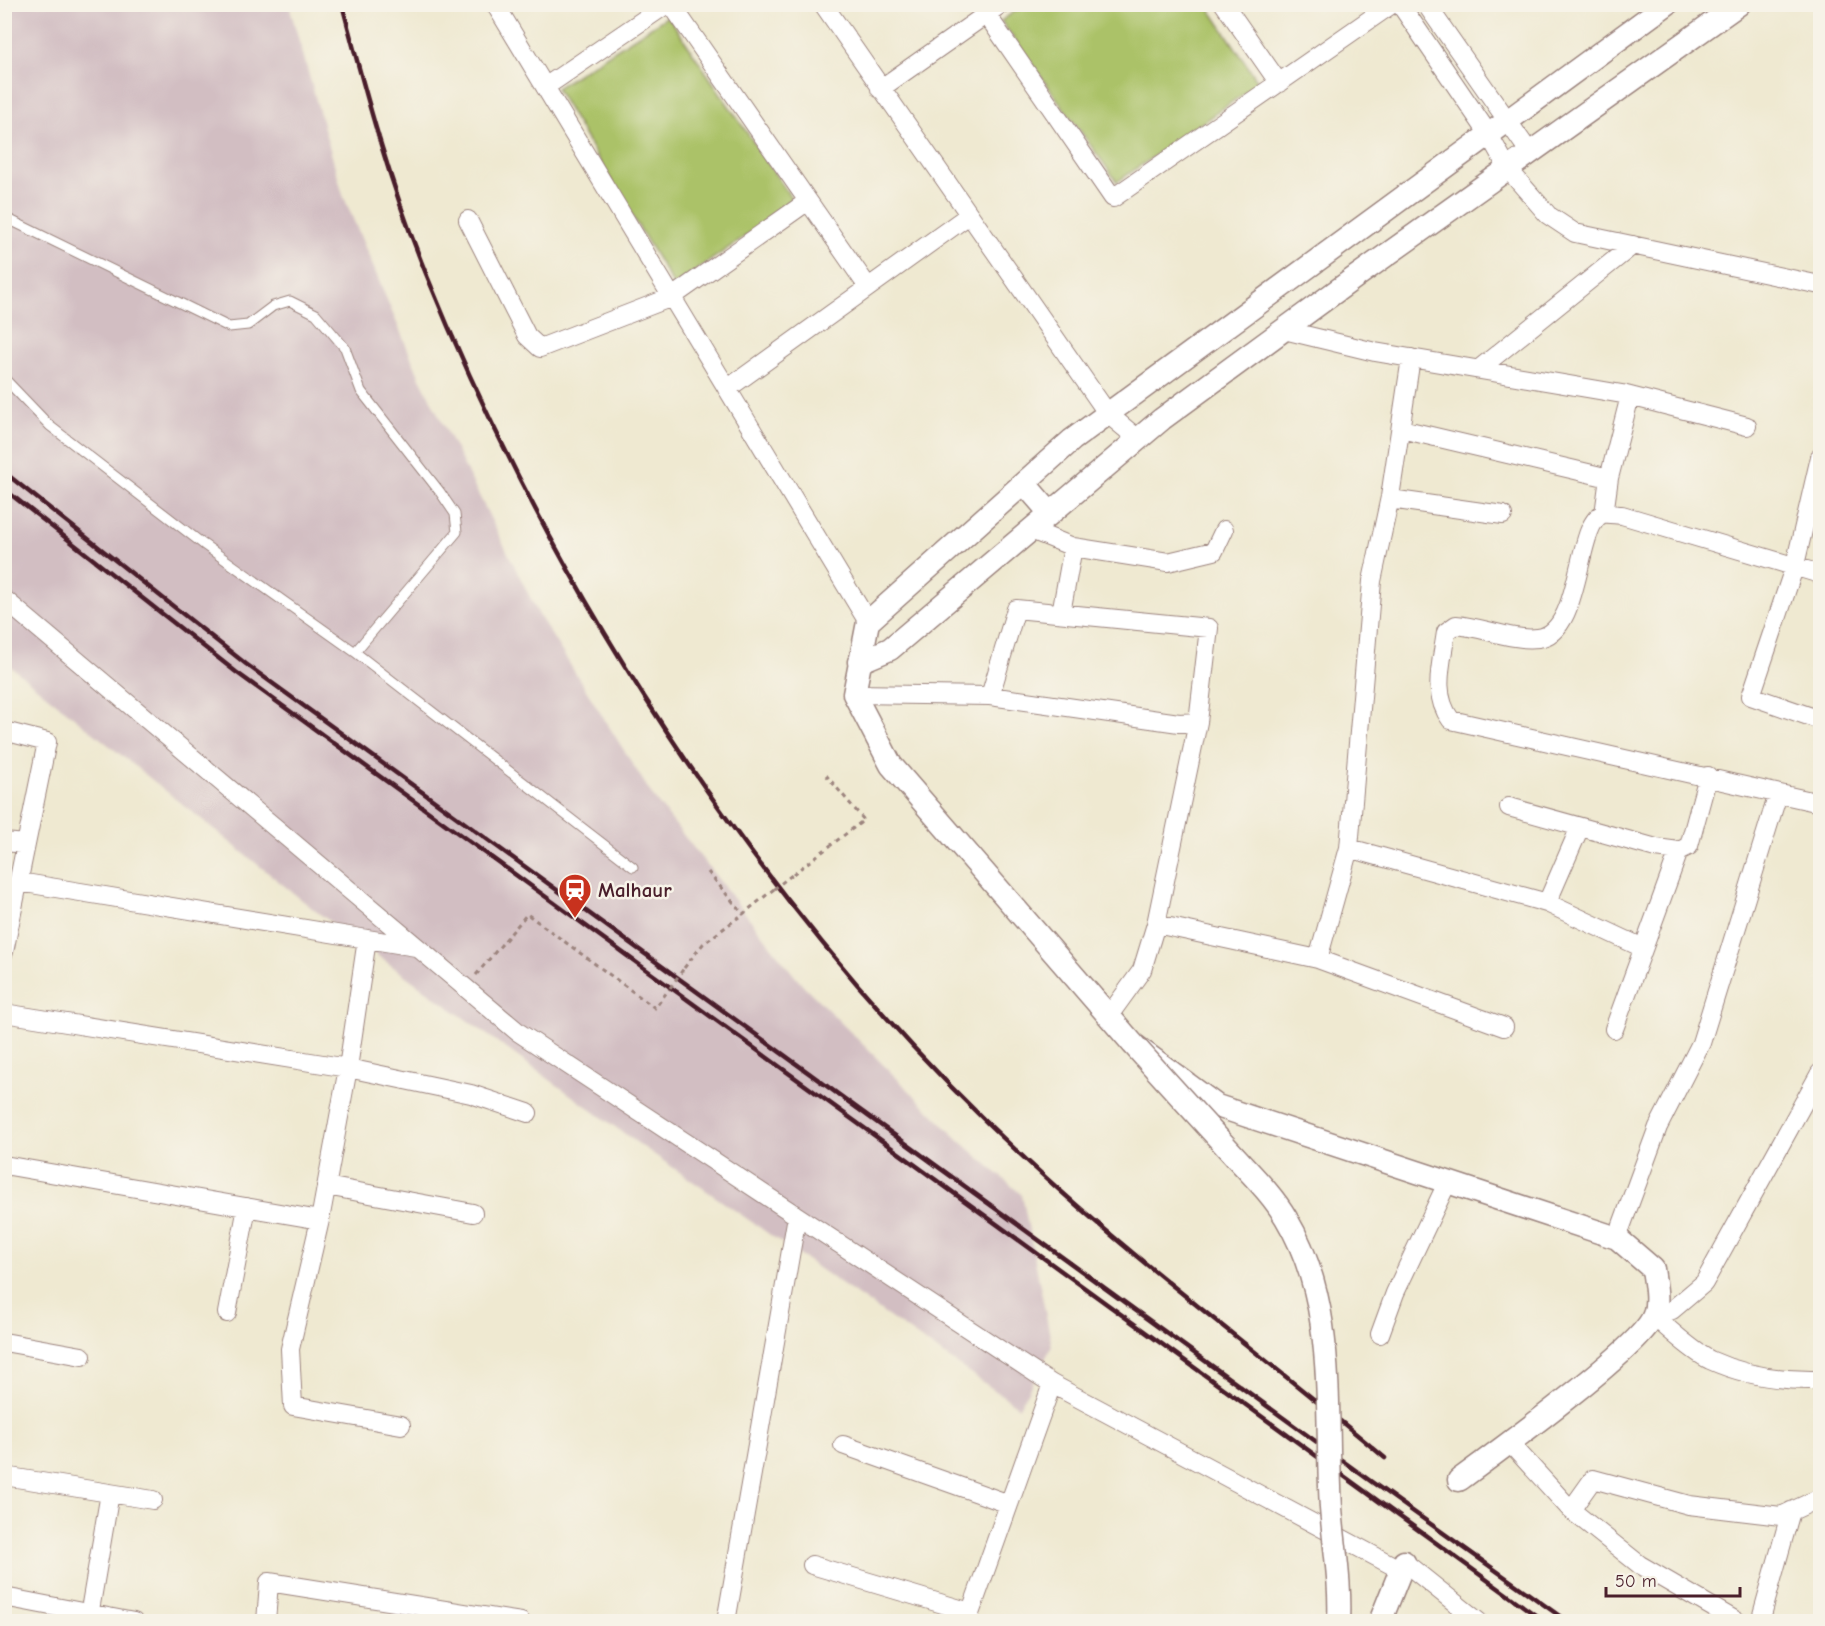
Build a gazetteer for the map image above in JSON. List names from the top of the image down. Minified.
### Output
{"places":{"station":["Malhaur"]},"scale_bar":"50 m"}
